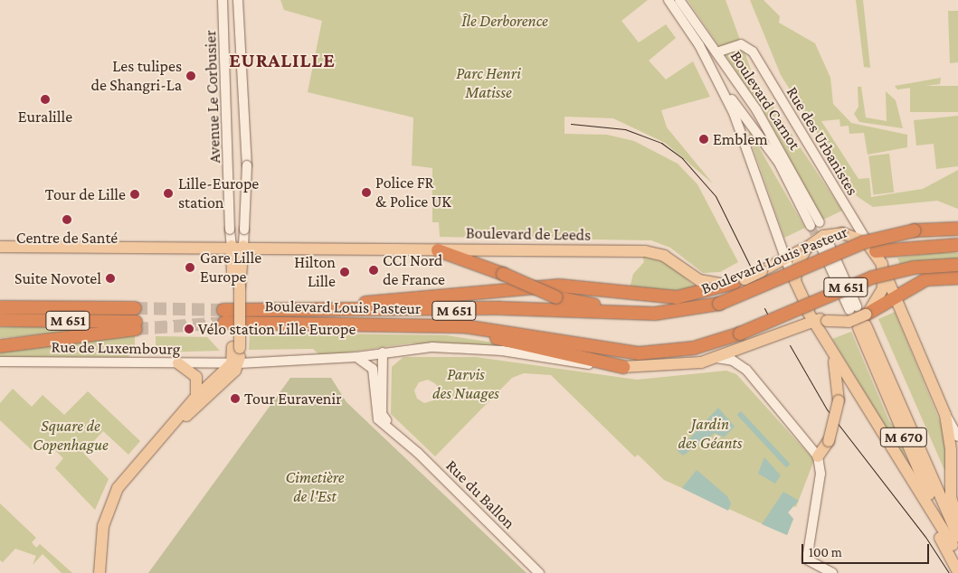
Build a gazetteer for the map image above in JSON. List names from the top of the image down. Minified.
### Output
{"streets":{"highway":["Boulevard Louis Pasteur","M 651"],"main road":["Boulevard de Leeds","M 670"],"street":["Avenue Le Corbusier","Boulevard Carnot","Rue des Urbanistes","Rue de Luxembourg","Rue du Ballon"]},"crossings":[["Avenue Le Corbusier","Boulevard de Leeds"],["Boulevard Carnot","Rue des Urbanistes"],["Boulevard Carnot","Boulevard de Leeds"],["Boulevard Carnot","M 670"],["Rue des Urbanistes","Boulevard de Leeds"],["Rue des Urbanistes","M 670"],["Boulevard de Leeds","M 670"],["Rue de Luxembourg","Rue du Ballon"]],"districts":["EURALILLE"],"parks":["Île Derborence","Parc Henri Matisse","Parvis des Nuages","Jardin des Géants","Square de Copenhague","Cimetière de l'Est"],"places":["Les tulipes de Shangri-La","Euralille","Emblem","Police FR & Police UK","Lille-Europe station","Tour de Lille","Centre de Santé","Gare Lille Europe","CCI Nord de France","Hilton Lille","Suite Novotel","Vélo station Lille Europe","Tour Euravenir"],"scale_bar":"100 m"}
